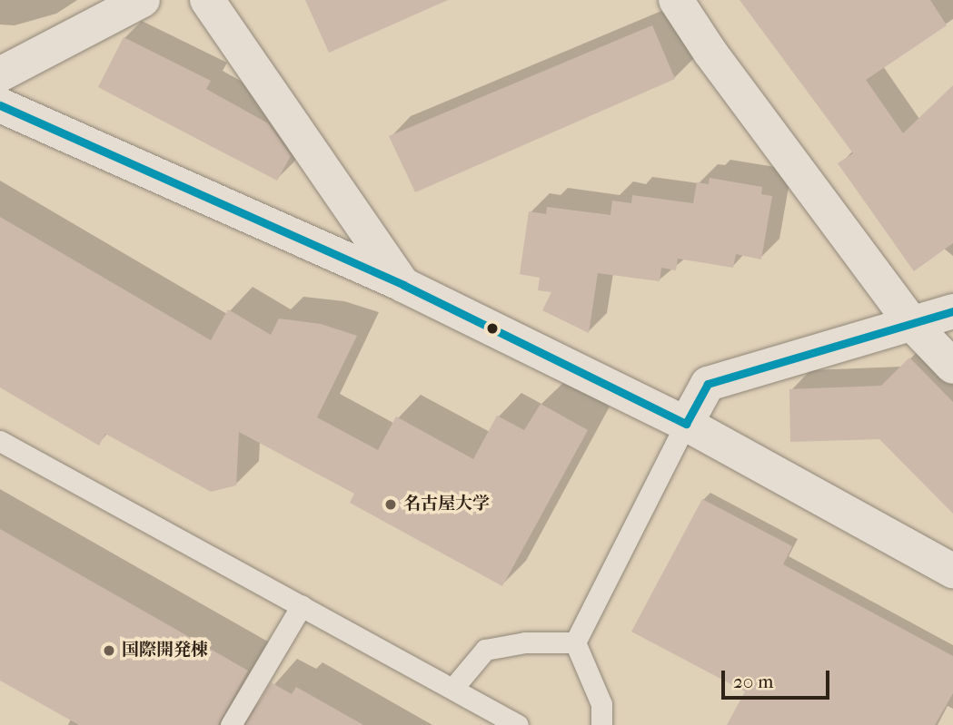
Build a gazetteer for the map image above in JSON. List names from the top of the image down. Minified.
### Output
{"places":["名古屋大学","国際開発棟"],"scale_bar":"20 m"}
